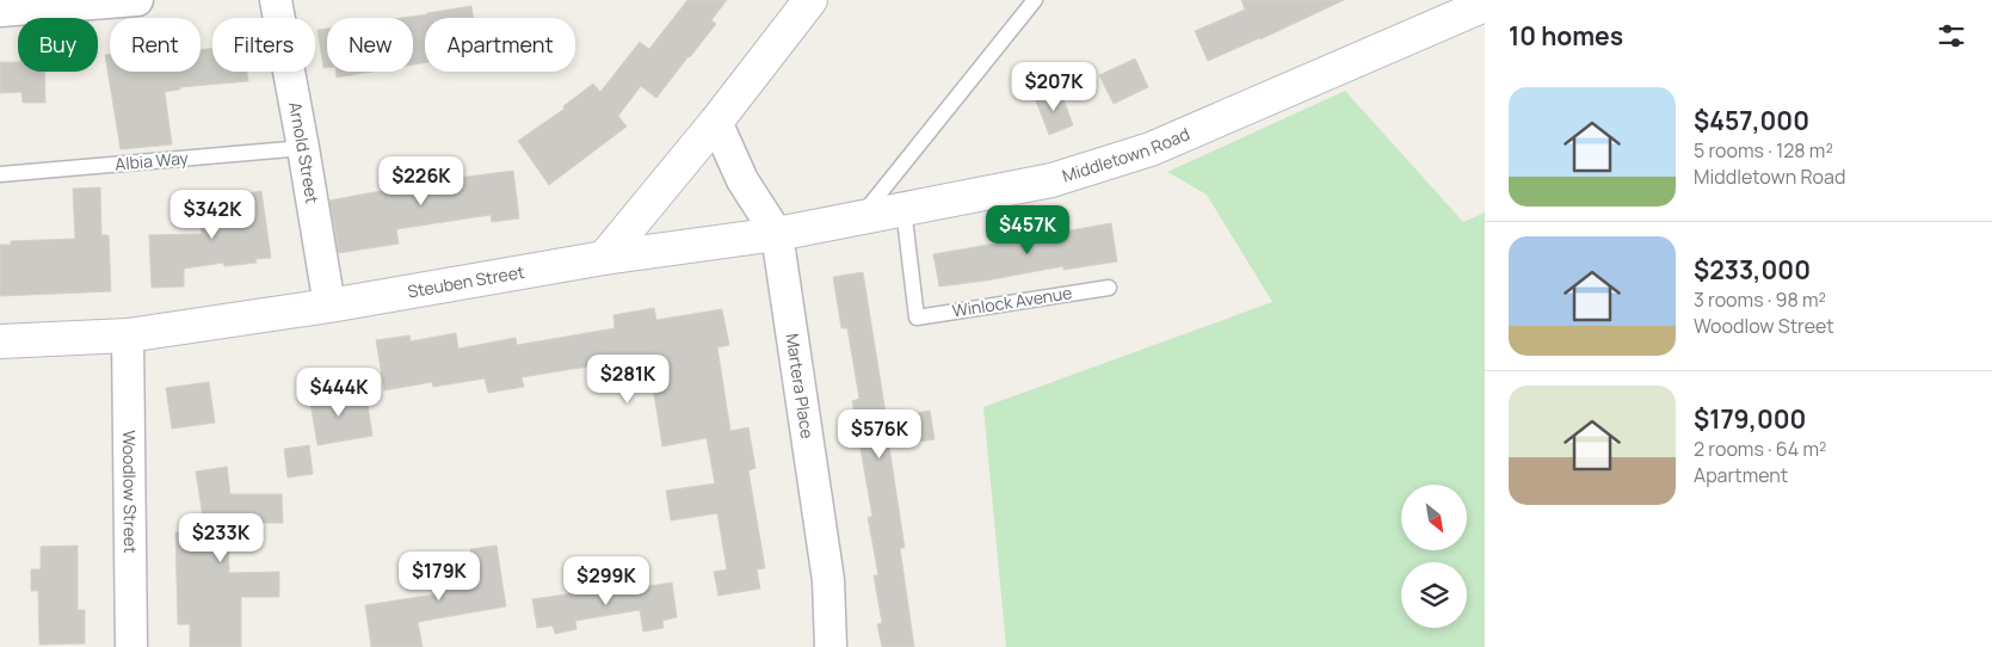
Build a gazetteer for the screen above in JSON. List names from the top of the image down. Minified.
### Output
{"streets":{"street":["Arnold Street","Middletown Road","Steuben Street","Martera Place","Woodlow Street"],"lane":["Albia Way","Winlock Avenue"]},"crossings":[["Arnold Street","Albia Way"],["Arnold Street","Steuben Street"],["Middletown Road","Steuben Street"],["Middletown Road","Winlock Avenue"],["Middletown Road","Martera Place"],["Steuben Street","Woodlow Street"]],"north":"bottom right","page":{"heading":"10 homes","chip":["Buy","Rent","Filters","New","Apartment"],"price":["$207K","$226K","$342K","$457K","$281K","$444K","$576K","$233K","$179K","$299K"],"list":[{"name":"$457,000","note":"5 rooms · 128 m² · Middletown Road"},{"name":"$233,000","note":"3 rooms · 98 m² · Woodlow Street"},{"name":"$179,000","note":"2 rooms · 64 m² · Apartment"}]}}
